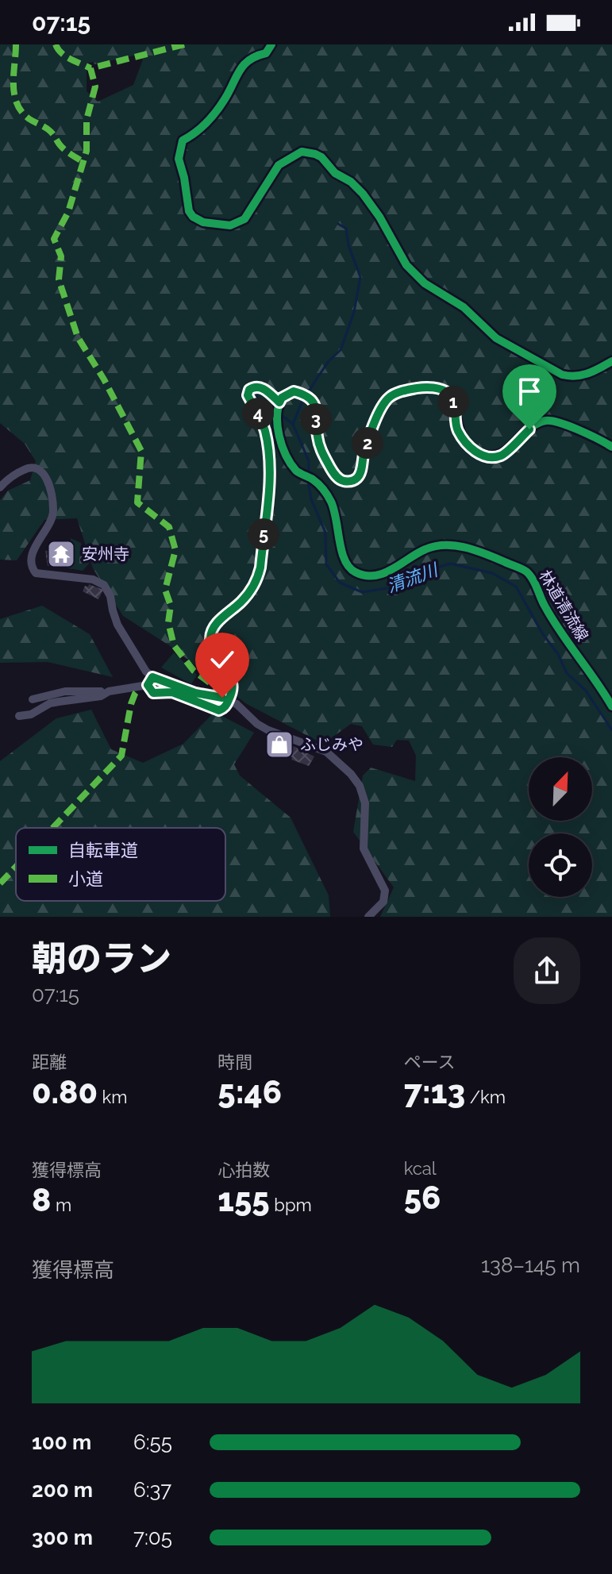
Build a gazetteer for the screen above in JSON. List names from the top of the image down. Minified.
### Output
{"streets":{"street":["林道清流線"]},"water":["清流川"],"places":{"temple":["安州寺"],"shop":["ふじみや"]},"legend":["自転車道","小道"],"north":"top right","page":{"status":"07:15","pins":["1","4","3","2","5"],"heading":["朝のラン","07:15"],"stats":[["距離","0.80 km"],["時間","5:46"],["ペース","7:13 /km"],["獲得標高","8 m"],["心拍数","155 bpm"],["kcal","56"]],"chart":["獲得標高","138–145 m"],"list":[{"name":"100 m","note":"6:55"},{"name":"200 m","note":"6:37"},{"name":"300 m","note":"7:05"}]}}
